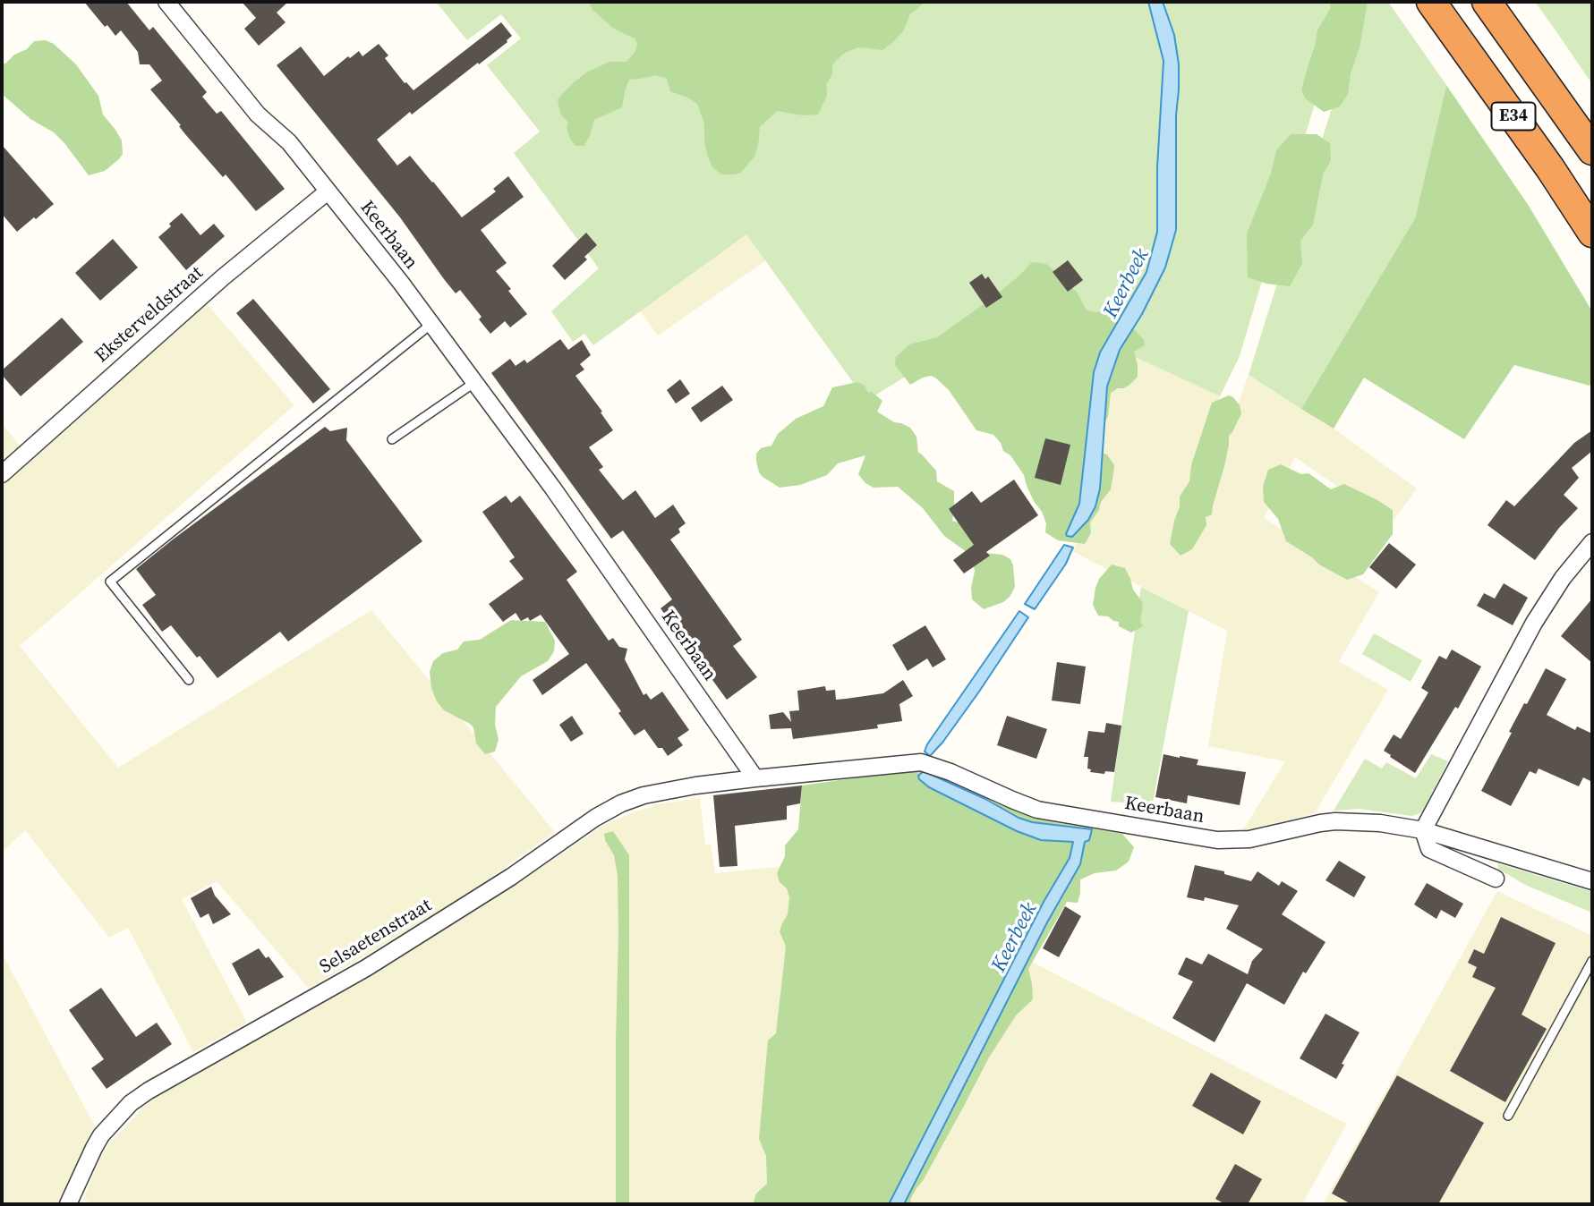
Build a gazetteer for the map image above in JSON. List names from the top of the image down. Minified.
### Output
{"streets":{"highway":["E34"],"street":["Keerbaan","Eksterveldstraat","Selsaetenstraat"]},"crossings":[["Keerbaan","Eksterveldstraat"],["Keerbaan","Selsaetenstraat"]],"water":["Keerbeek"]}
